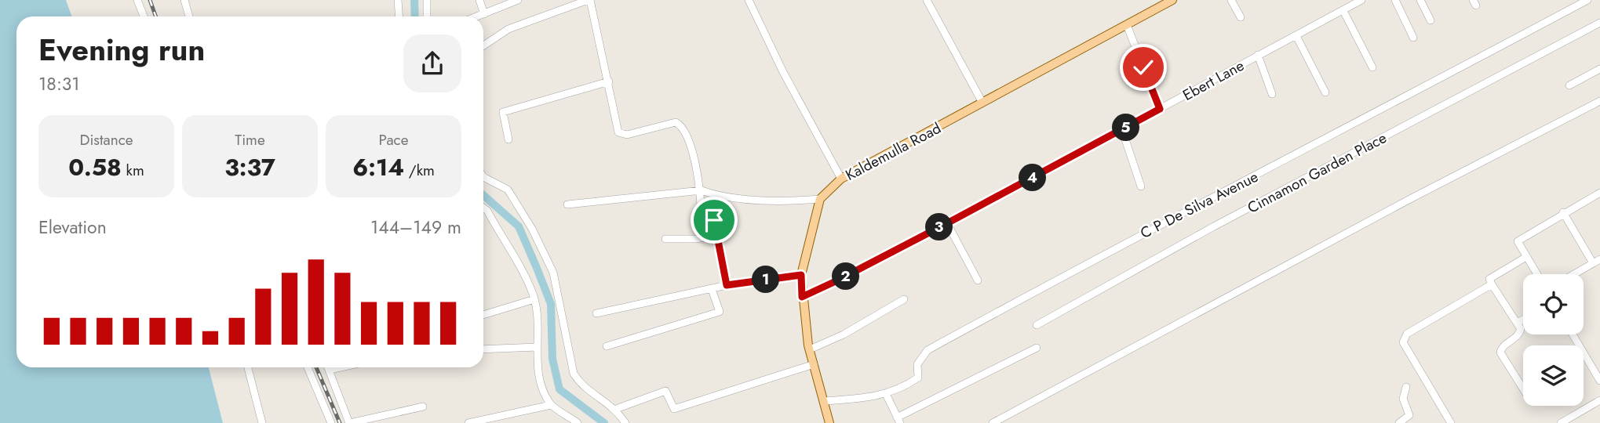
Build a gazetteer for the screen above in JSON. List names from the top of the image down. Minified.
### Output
{"streets":{"main road":["Kaldemulla Road"],"street":["Ebert Lane","Cinnamon Garden Place","C P De Silva Avenue"]},"page":{"heading":["Evening run","18:31"],"stats":[["Distance","0.58 km"],["Time","3:37"],["Pace","6:14 /km"]],"pins":["5","4","3","2","1"],"chart":["Elevation","144–149 m"]}}
